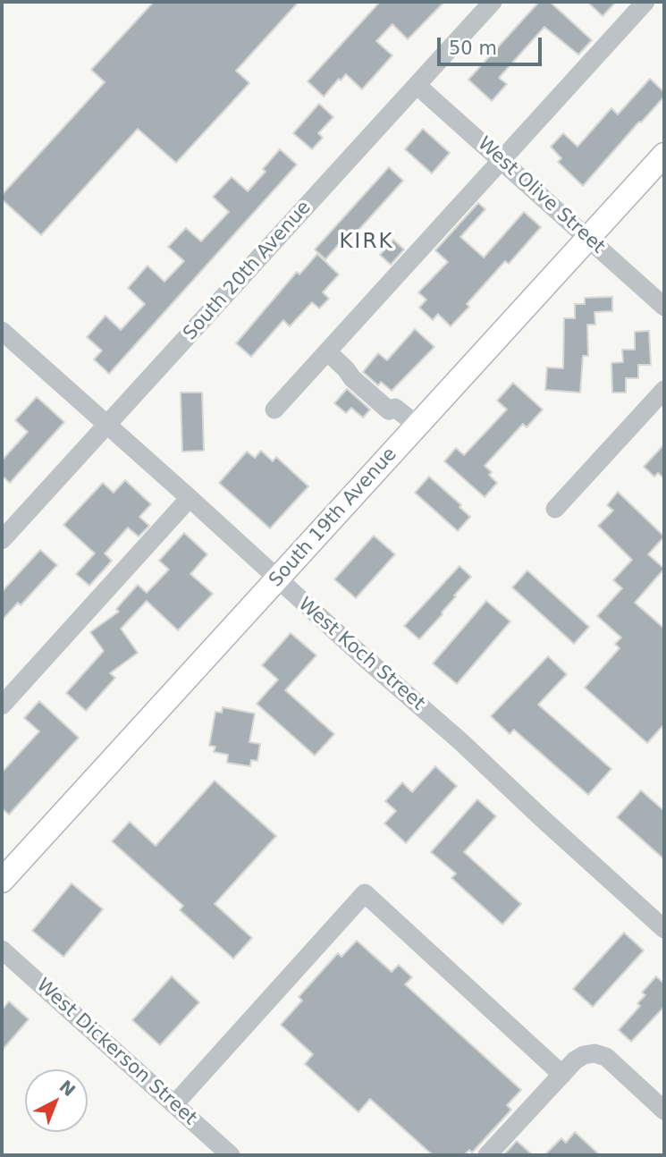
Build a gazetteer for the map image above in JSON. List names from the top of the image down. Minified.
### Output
{"streets":{"main road":["South 19th Avenue"],"street":["West Olive Street","South 20th Avenue","West Koch Street","West Dickerson Street"]},"crossings":[["West Olive Street","South 20th Avenue"],["West Olive Street","South 19th Avenue"],["South 20th Avenue","West Koch Street"],["South 19th Avenue","West Koch Street"]],"districts":["KIRK"],"scale_bar":"50 m","north":"top right"}
